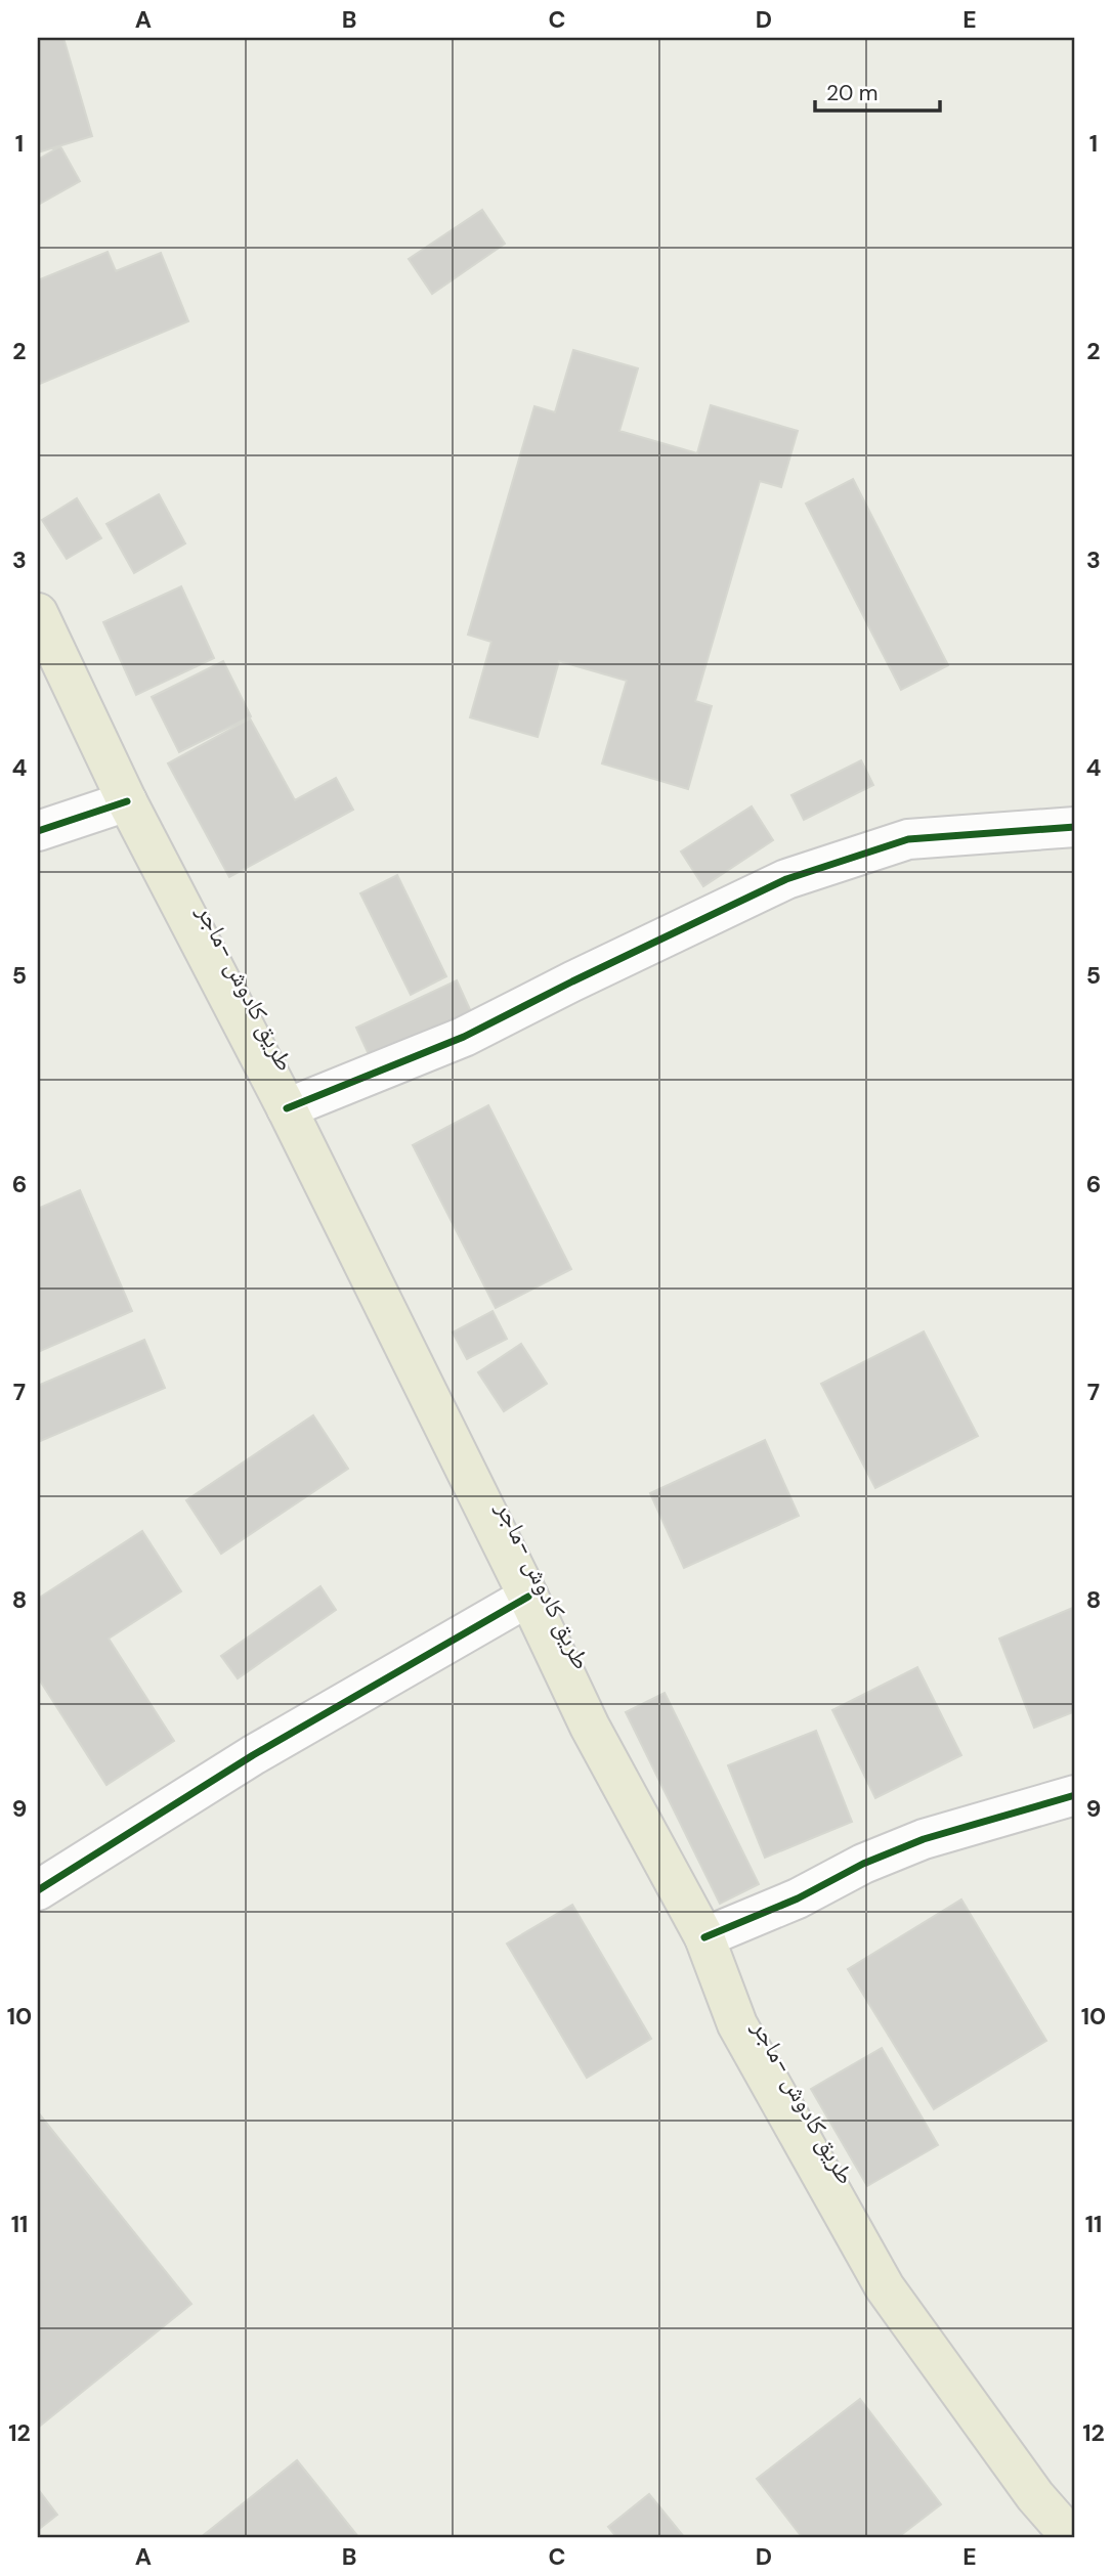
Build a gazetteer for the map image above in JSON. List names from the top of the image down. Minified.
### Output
{"streets":{"highway":["طريق كادوش -ماجر"]},"scale_bar":"20 m","grid":{"columns":["A","B","C","D","E"],"rows":["1","2","3","4","5","6","7","8","9","10","11","12"]}}
